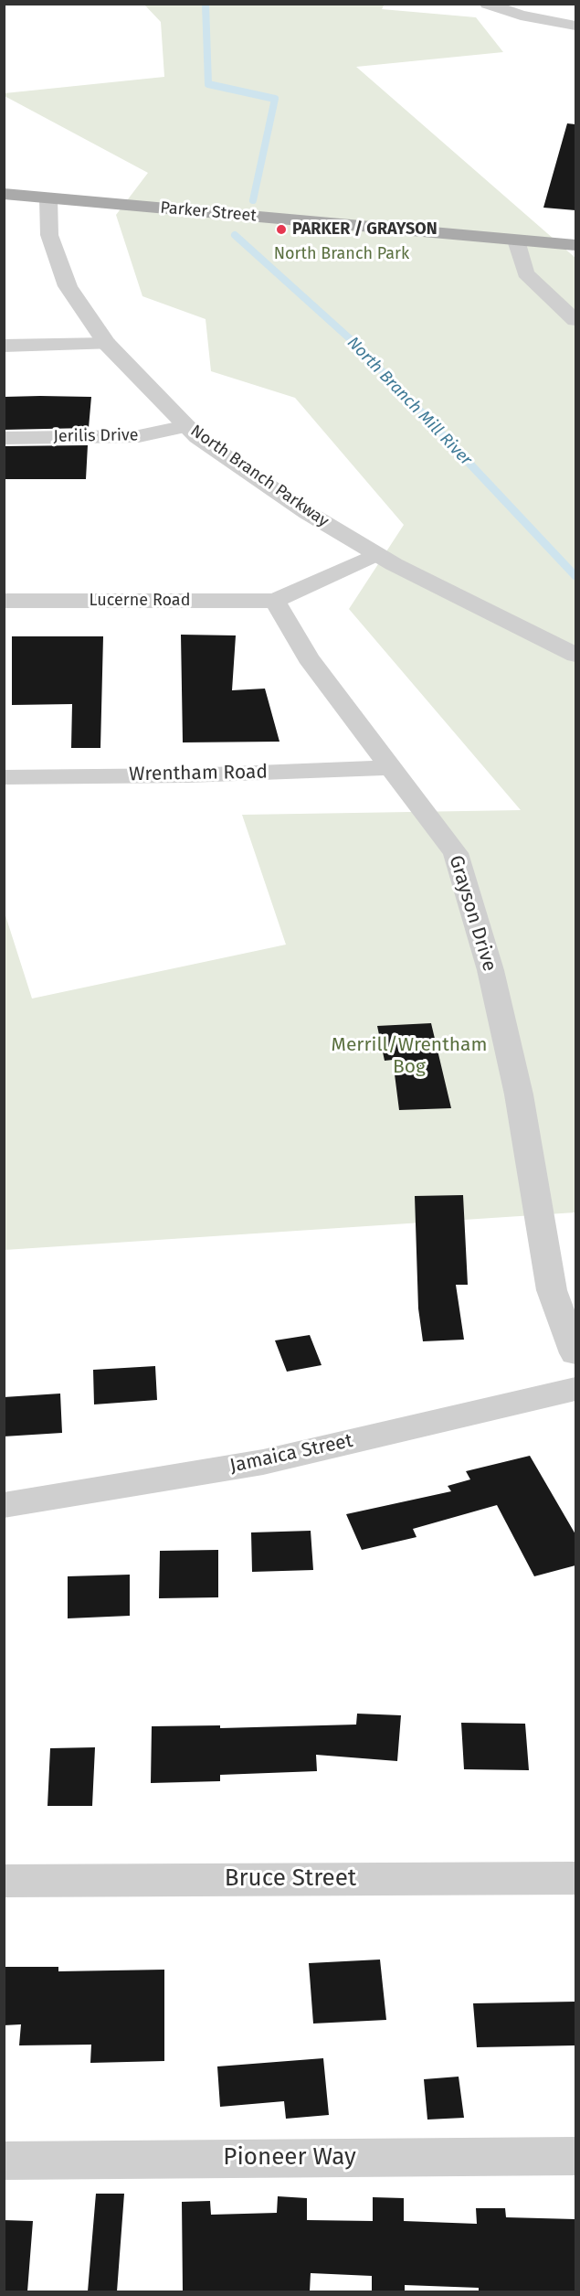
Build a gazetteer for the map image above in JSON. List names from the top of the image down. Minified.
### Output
{"streets":{"main road":["Parker Street"],"street":["Jerilis Drive","North Branch Parkway","Lucerne Road","Wrentham Road","Grayson Drive","Jamaica Street","Bruce Street","Pioneer Way"]},"crossings":[["Parker Street","North Branch Parkway"],["Jerilis Drive","North Branch Parkway"],["Lucerne Road","Grayson Drive"],["Wrentham Road","Grayson Drive"]],"water":["North Branch Mill River"],"parks":["North Branch Park","Merrill/Wrentham Bog"],"places":["PARKER / GRAYSON"]}
